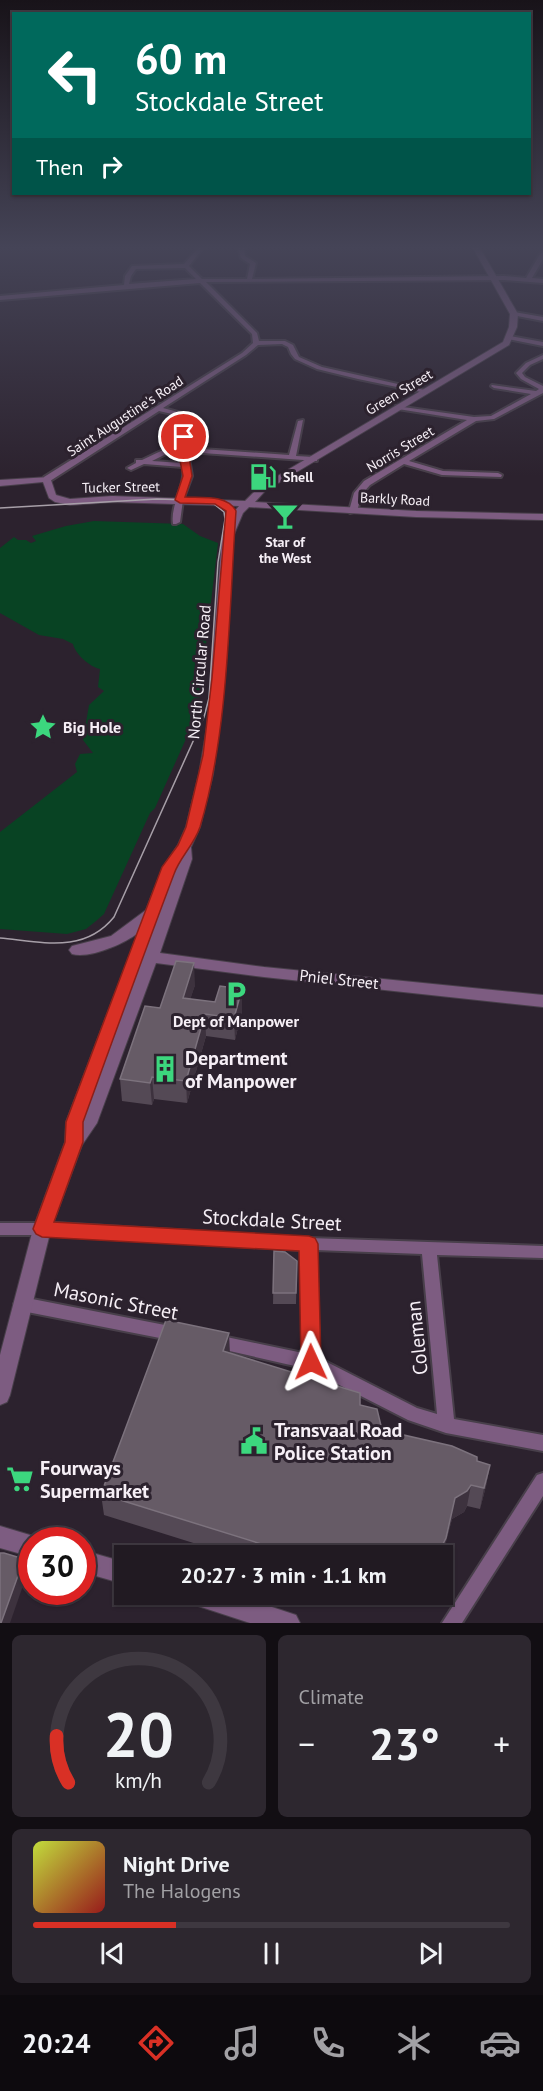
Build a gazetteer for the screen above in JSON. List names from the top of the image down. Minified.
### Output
{"streets":{"street":["Green Street","Saint Augustine's Road","Norris Street","Tucker Street","Barkly Road","North Circular Road","Pniel Street","Stockdale Street","Masonic Street","Coleman"]},"crossings":[["Green Street","Tucker Street"],["Green Street","Barkly Road"],["Green Street","North Circular Road"],["Saint Augustine's Road","Tucker Street"],["Norris Street","Barkly Road"],["Tucker Street","Barkly Road"],["Tucker Street","North Circular Road"],["Barkly Road","North Circular Road"],["North Circular Road","Pniel Street"],["Stockdale Street","Coleman"],["Masonic Street","Coleman"]],"places":{"fuel station":["Shell"],"bar":["Star of the West"],"place":["Big Hole"],"parking":["Dept of Manpower"],"building":["Department of Manpower"],"public building":["Transvaal Road Police Station"],"supermarket":["Fourways Supermarket"]},"page":{"turn":["60 m","Stockdale Street"],"then":"Then","limit":"30","trip":"20:27 · 3 min · 1.1 km","tile":"Climate","heat":["−","23°","+"],"song":["Night Drive","The Halogens"],"tabs":"20:24","gauge":["20","km/h"]}}
